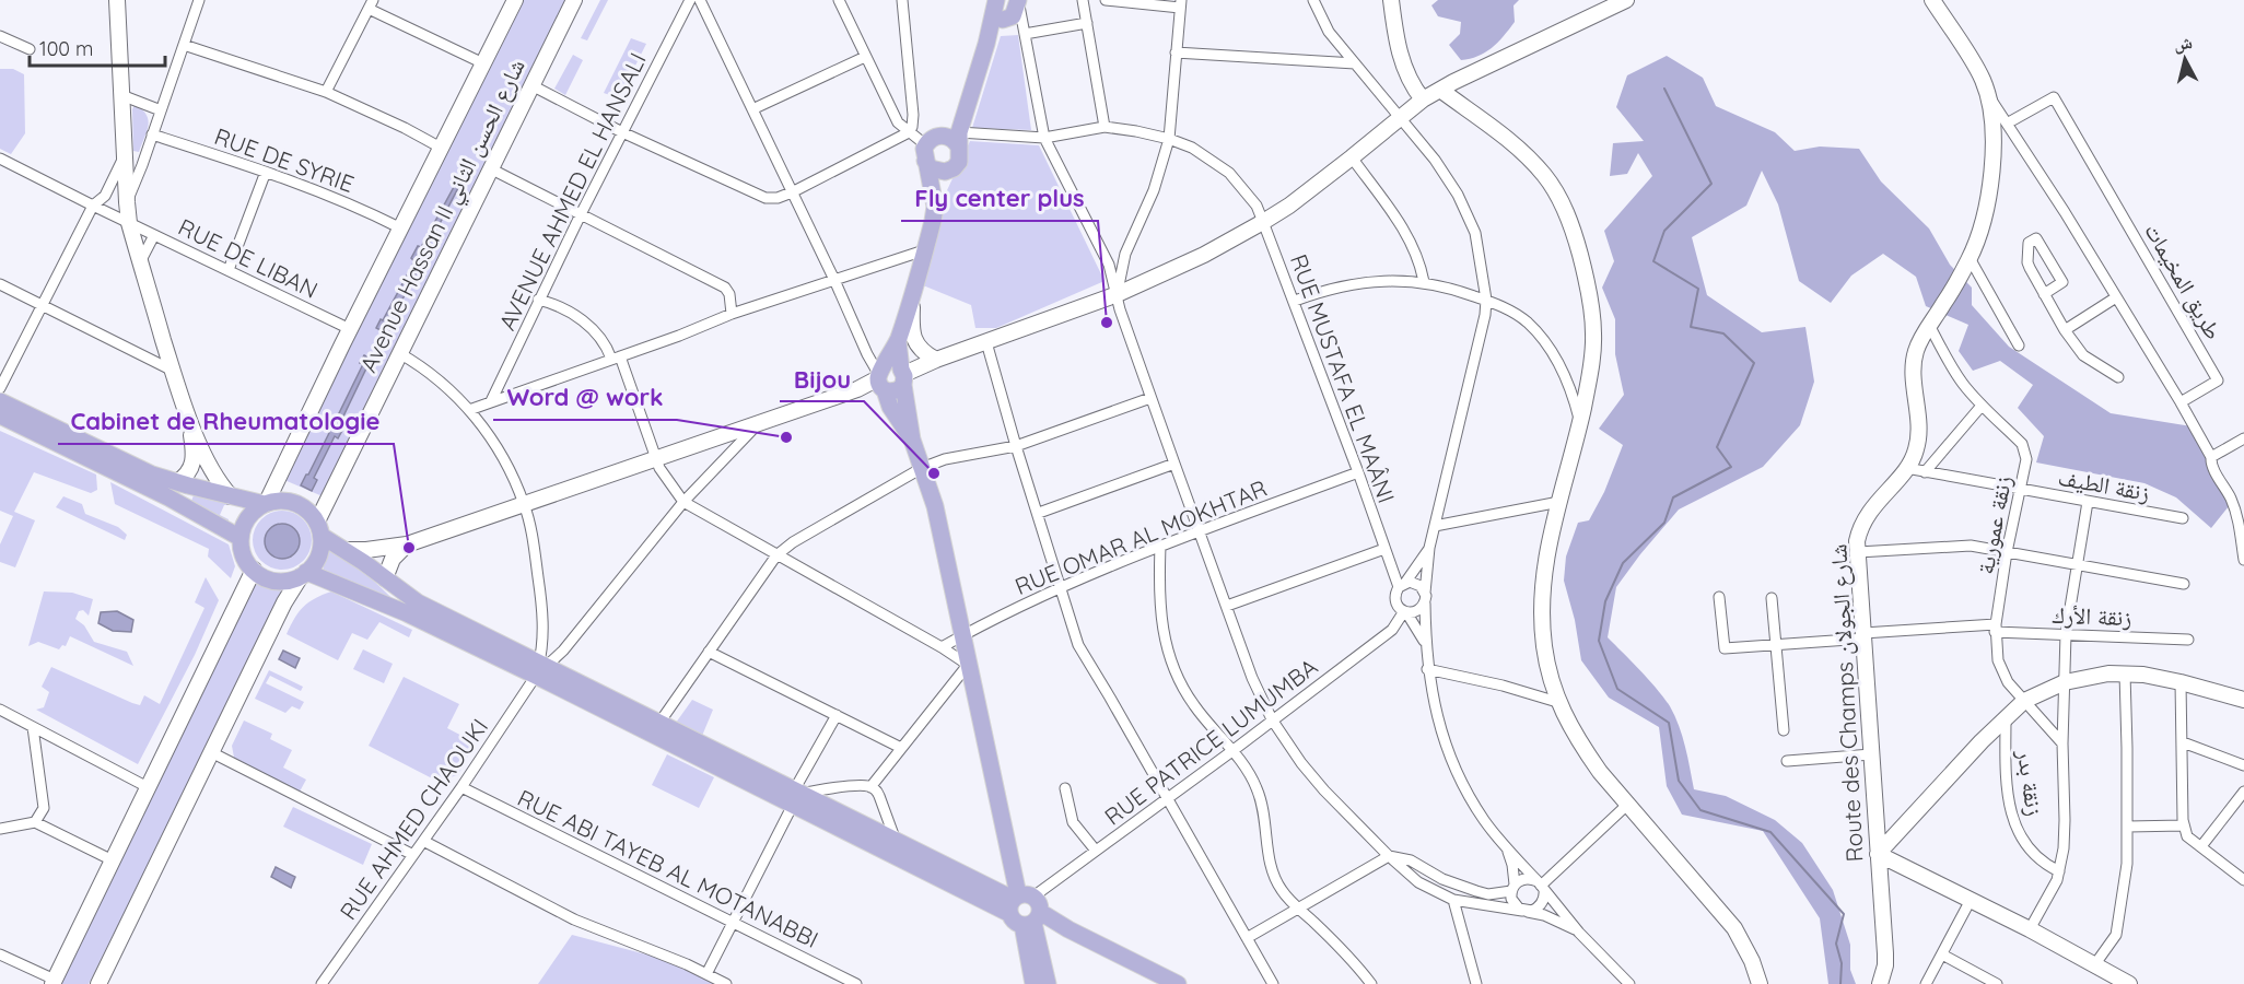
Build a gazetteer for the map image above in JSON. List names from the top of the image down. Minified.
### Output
{"streets":{"street":["RUE DE SYRIE","AVENUE AHMED EL HANSALI","Avenue Hassan II شارع الحسن الثاني","RUE DE LIBAN","طريق المخيمات","RUE MUSTAFA EL MAÂNI","زنقة الطيف","زنقة عمورية","RUE OMAR AL MOKHTAR","زنقة الأرك","Route des Champs شارع الجولان","RUE PATRICE LUMUMBA","زنقة بدر","RUE AHMED CHAOUKI","RUE ABI TAYEB AL MOTANABBI"]},"crossings":[["RUE DE SYRIE","Avenue Hassan II شارع الحسن الثاني"],["Avenue Hassan II شارع الحسن الثاني","RUE DE LIBAN"],["RUE MUSTAFA EL MAÂNI","RUE OMAR AL MOKHTAR"],["RUE MUSTAFA EL MAÂNI","RUE PATRICE LUMUMBA"],["زنقة الطيف","زنقة عمورية"],["زنقة الطيف","Route des Champs شارع الجولان"],["زنقة عمورية","زنقة الأرك"],["زنقة عمورية","Route des Champs شارع الجولان"],["زنقة الأرك","Route des Champs شارع الجولان"],["RUE AHMED CHAOUKI","RUE ABI TAYEB AL MOTANABBI"]],"places":["Fly center plus","Word @ work","Bijou","Cabinet de Rheumatologie"],"scale_bar":"100 m","north":"top"}
